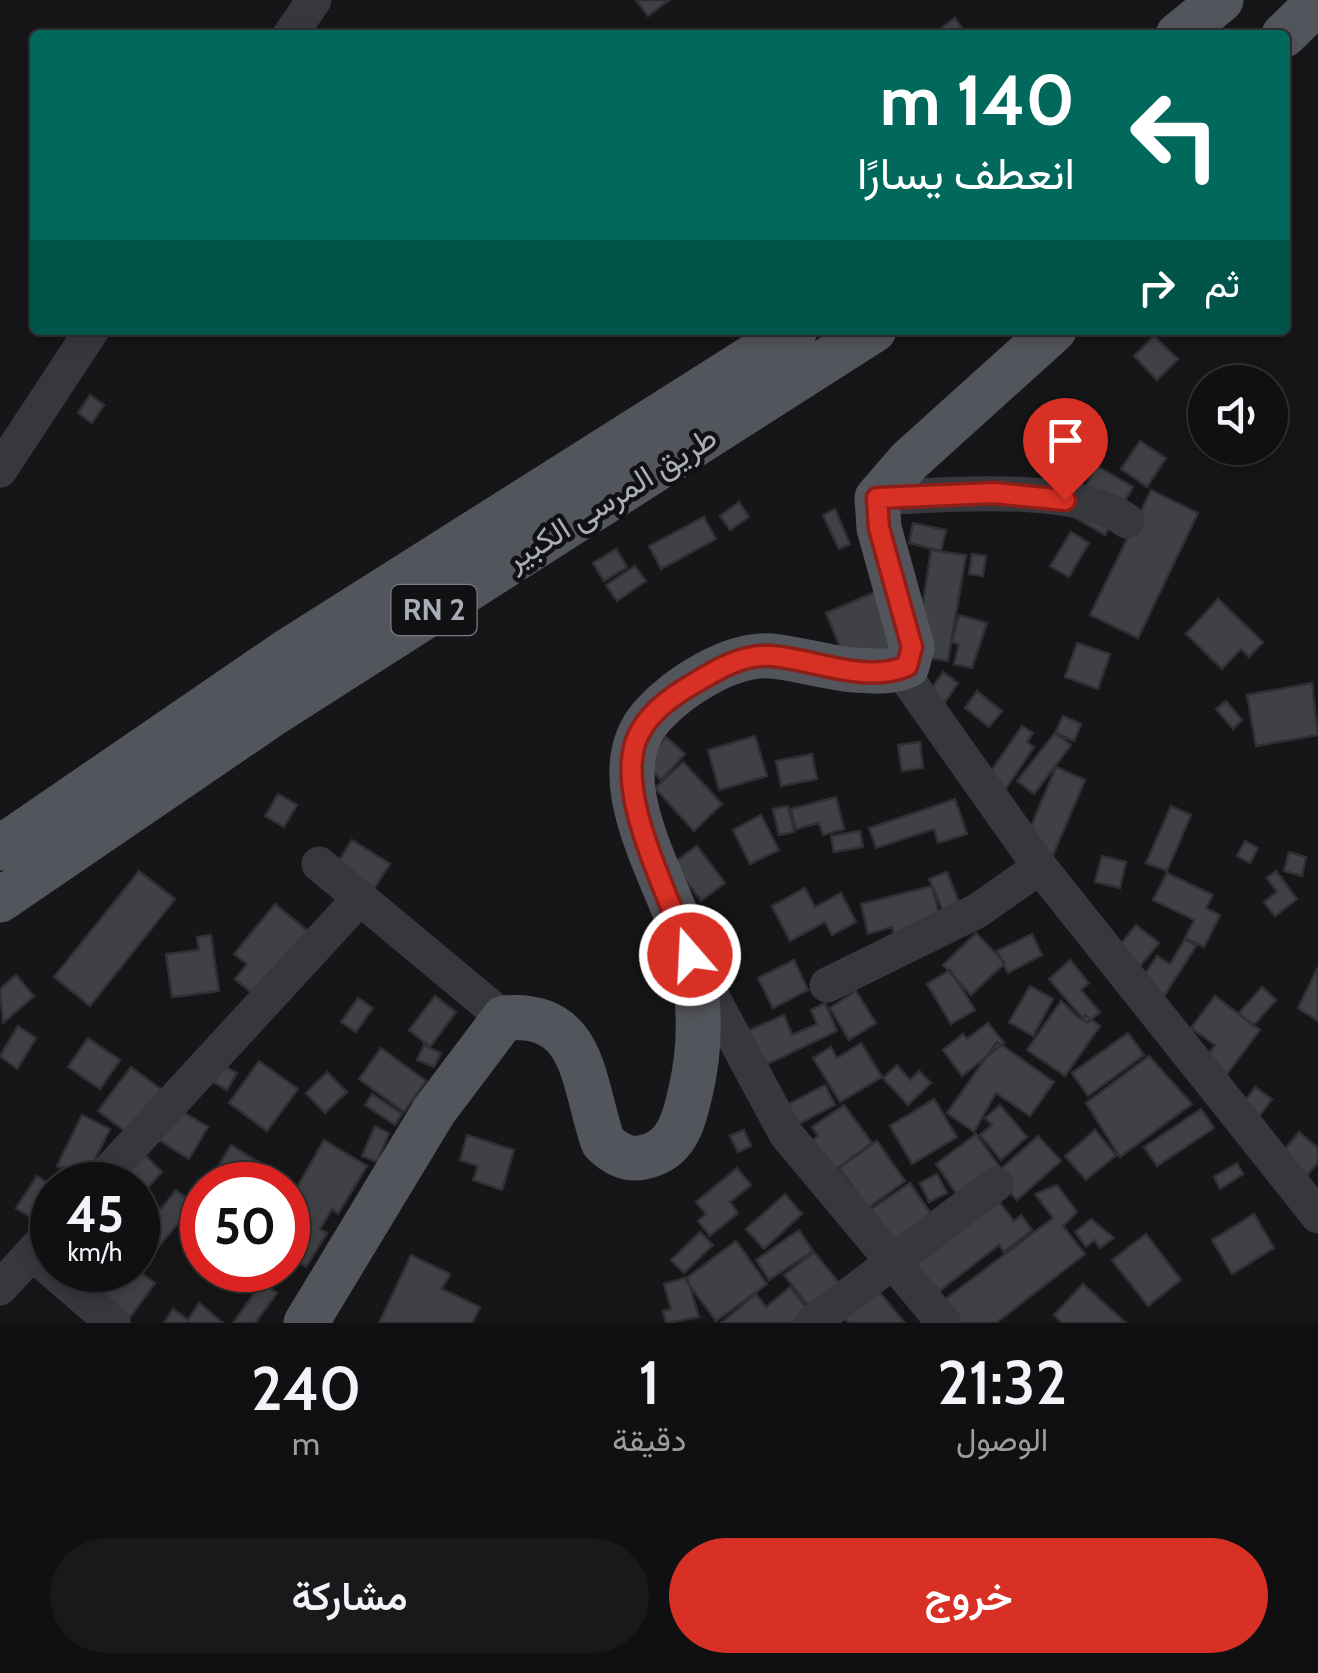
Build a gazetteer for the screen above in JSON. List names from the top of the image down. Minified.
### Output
{"streets":{"main road":["طريق المرسى الكبير","RN 2"]},"page":{"turn":["140 m","انعطف يسارًا"],"then":"ثم","speed":"45 km/h","limit":"50","eta":["21:32","الوصول","1","دقيقة","240","m"],"buttons":["خروج","مشاركة"]}}
